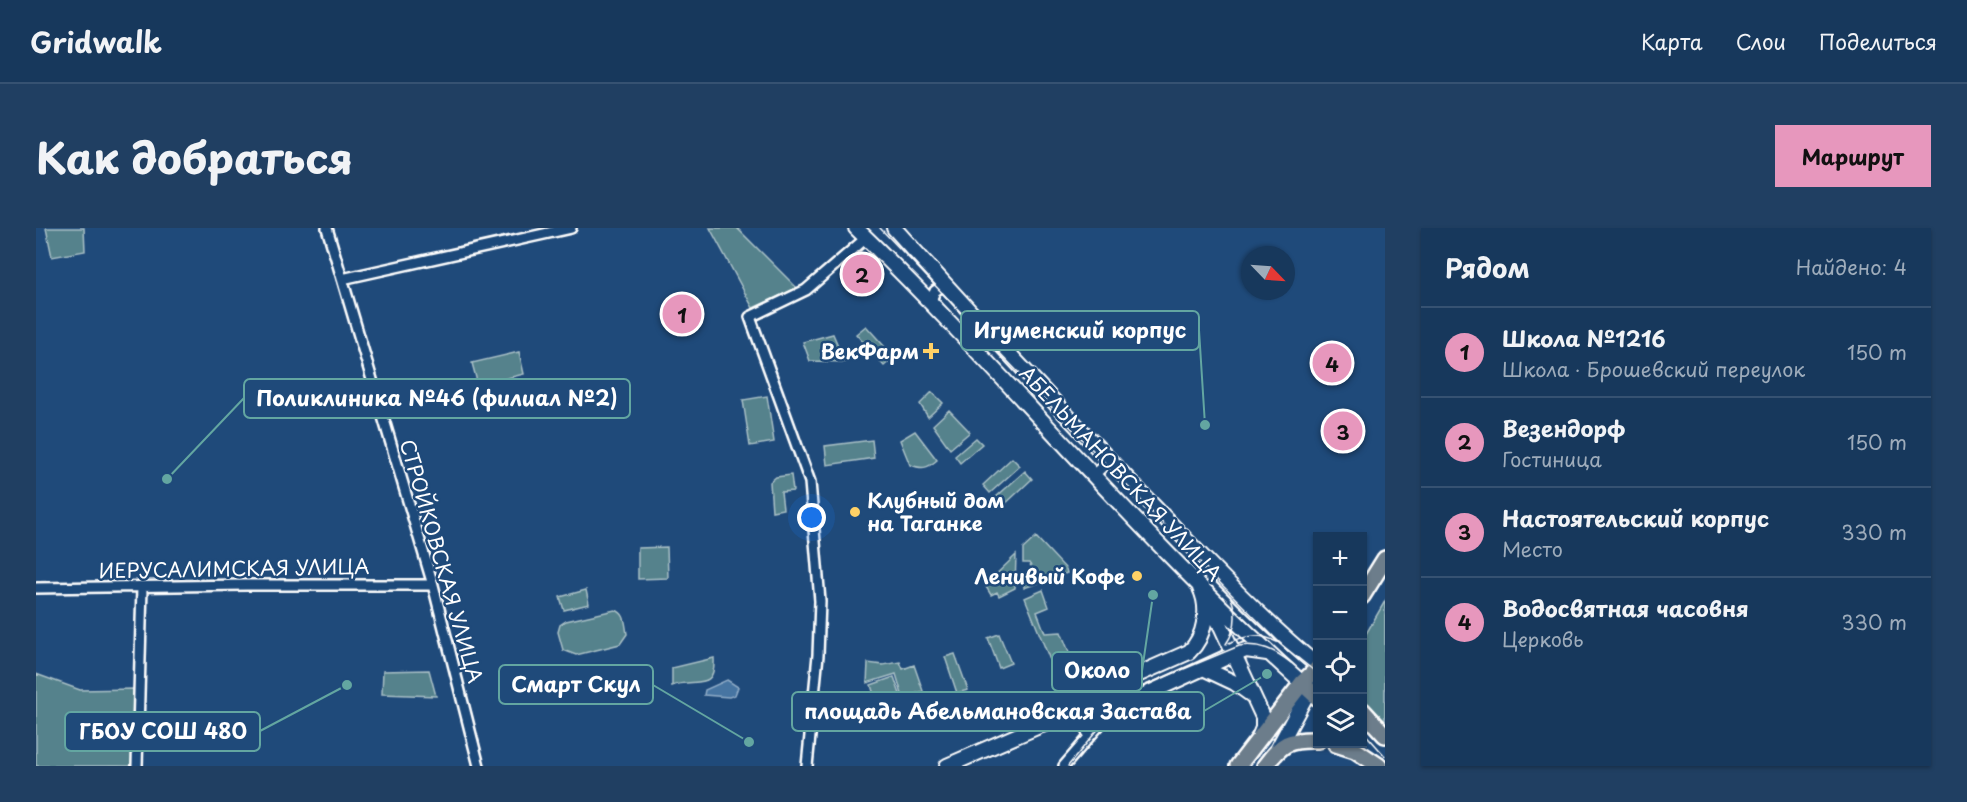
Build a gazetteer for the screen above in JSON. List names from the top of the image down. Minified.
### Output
{"streets":{"main road":["АБЕЛЬМАНОВСКАЯ УЛИЦА"],"street":["СТРОЙКОВСКАЯ УЛИЦА","ИЕРУСАЛИМСКАЯ УЛИЦА"]},"crossings":[["СТРОЙКОВСКАЯ УЛИЦА","ИЕРУСАЛИМСКАЯ УЛИЦА"]],"places":{"health":["ВекФарм"],"other":["Игуменский корпус","Поликлиника №46 (филиал №2)","Клубный дом на Таганке","Ленивый Кофе","Около","площадь Абельмановская Застава","ГБОУ СОШ 480","Смарт Скул"]},"north":"bottom right","page":{"header":"Gridwalk","nav":["Карта","Слои","Поделиться"],"title":"Как добраться","buttons":"Маршрут","heading":["Рядом","Найдено: 4"],"pins":["2","1","4","3"],"list":[{"mark":"1","name":"Школа №1216","note":"Школа · Брошевский переулок","value":"150 m"},{"mark":"2","name":"Везендорф","note":"Гостиница","value":"150 m"},{"mark":"3","name":"Настоятельский корпус","note":"Место","value":"330 m"},{"mark":"4","name":"Водосвятная часовня","note":"Церковь","value":"330 m"}],"map_buttons":["+","−"]}}
